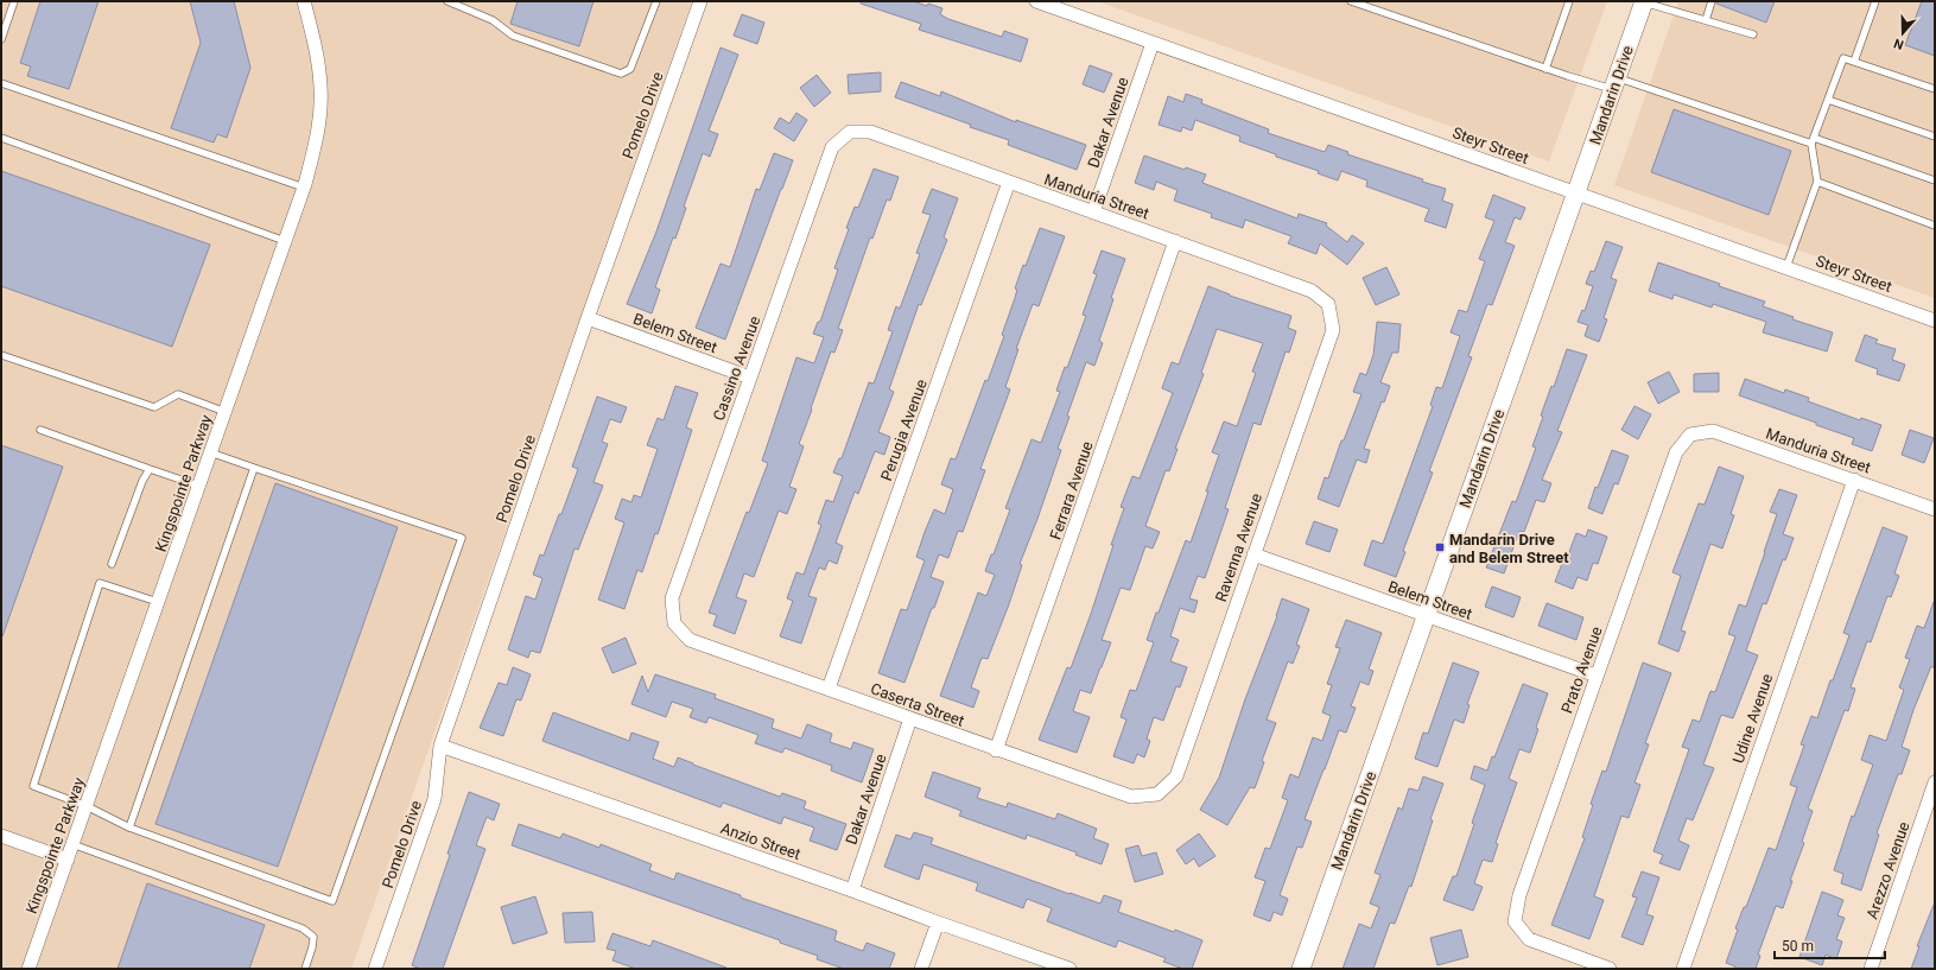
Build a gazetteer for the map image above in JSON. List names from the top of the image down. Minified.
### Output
{"streets":{"street":["Mandarin Drive","Pomelo Drive","Dakar Avenue","Steyr Street","Manduria Street","Belem Street","Cassino Avenue","Perugia Avenue","Kingspointe Parkway","Ferrara Avenue","Ravenna Avenue","Prato Avenue","Caserta Street","Udine Avenue","Anzio Street","Arezzo Avenue"]},"crossings":[["Mandarin Drive","Steyr Street"],["Mandarin Drive","Belem Street"],["Pomelo Drive","Belem Street"],["Pomelo Drive","Anzio Street"],["Dakar Avenue","Steyr Street"],["Dakar Avenue","Manduria Street"],["Dakar Avenue","Caserta Street"],["Dakar Avenue","Anzio Street"],["Manduria Street","Cassino Avenue"],["Manduria Street","Perugia Avenue"],["Manduria Street","Ferrara Avenue"],["Manduria Street","Ravenna Avenue"],["Manduria Street","Prato Avenue"],["Manduria Street","Udine Avenue"],["Belem Street","Cassino Avenue"],["Belem Street","Ravenna Avenue"],["Belem Street","Prato Avenue"],["Cassino Avenue","Caserta Street"],["Perugia Avenue","Caserta Street"],["Ferrara Avenue","Caserta Street"],["Ravenna Avenue","Caserta Street"]],"places":{"transit":["Mandarin Drive and Belem Street"]},"scale_bar":"50 m","north":"bottom"}
